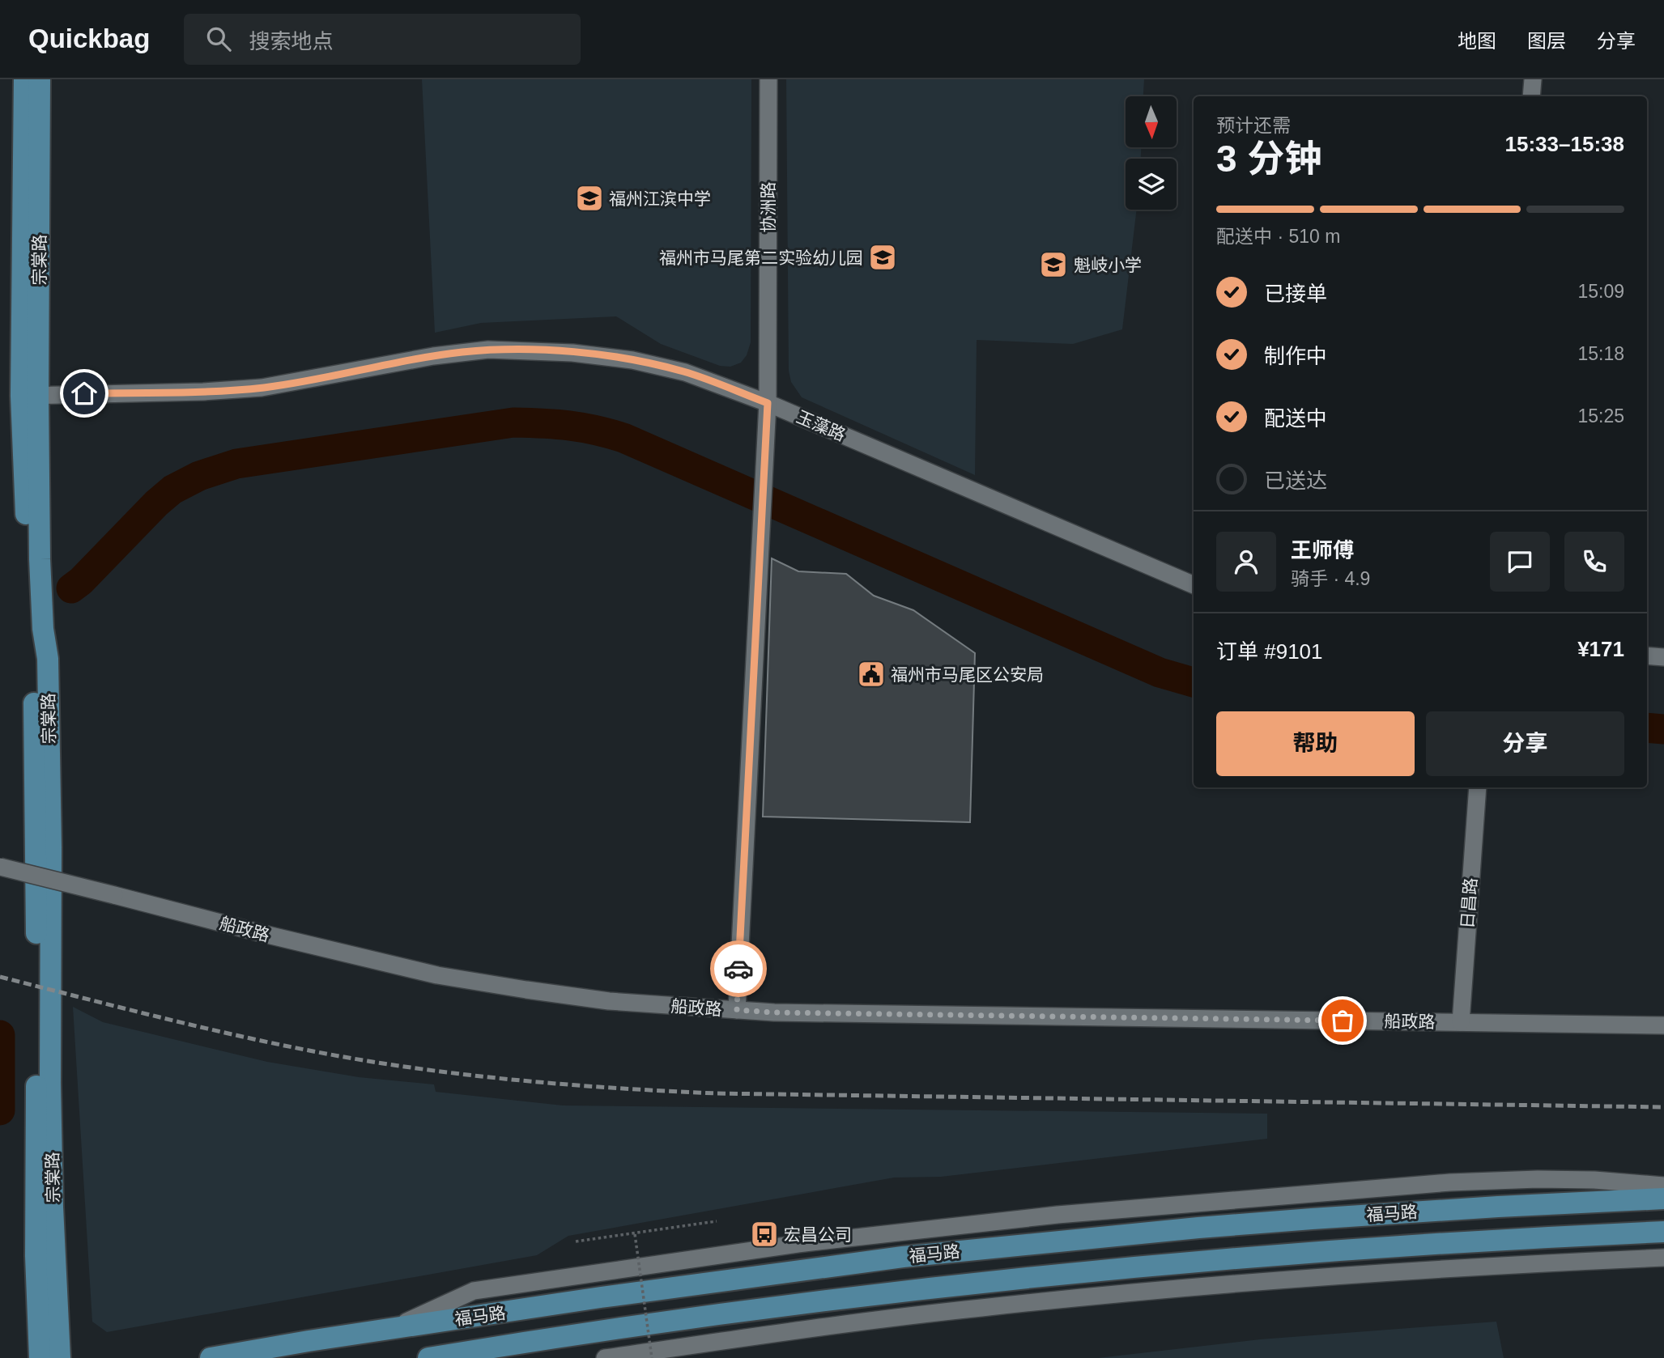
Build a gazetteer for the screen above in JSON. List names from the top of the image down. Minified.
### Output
{"streets":{"main road":["宗棠路","福马路"],"street":["协洲路","玉藻路","日昌路","船政路"]},"crossings":[["协洲路","玉藻路"],["协洲路","船政路"],["宗棠路","玉藻路"],["日昌路","船政路"]],"places":{"school or university":["福州江滨中学","福州市马尾第二实验幼儿园","魁岐小学"],"public building":["福州市马尾区公安局"],"bus stop":["宏昌公司"]},"north":"bottom","page":{"header":"Quickbag","search":"搜索地点","nav":["地图","图层","分享"],"heading":["3 分钟","预计还需","15:33–15:38"],"panel":["王师傅","骑手 · 4.9","订单 #9101","¥171"],"bar":"配送中 · 510 m","list":[["已接单","15:09"],["制作中","15:18"],["配送中","15:25"],"已送达"],"buttons":["帮助","分享"]}}
